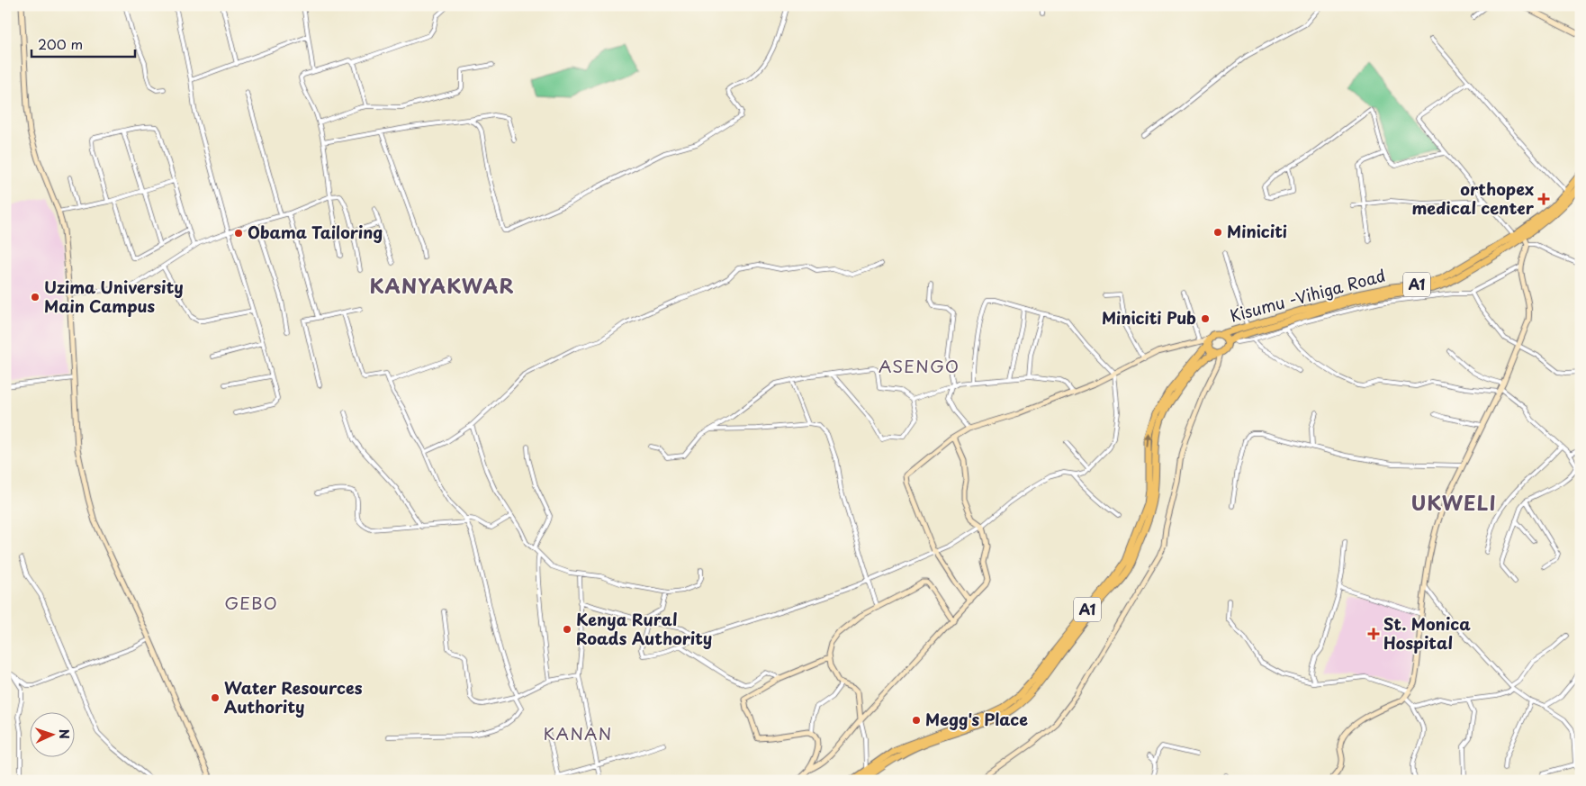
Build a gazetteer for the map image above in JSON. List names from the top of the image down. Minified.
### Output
{"streets":{"highway":["A1","Kisumu -Vihiga Road"]},"crossings":[["A1","Kisumu -Vihiga Road"]],"districts":["KANYAKWAR","ASENGO","UKWELI","GEBO","KANAN"],"places":{"health":["orthopex medical center","St. Monica Hospital"],"other":["Miniciti","Obama Tailoring","Uzima University Main Campus","Miniciti Pub","Kenya Rural Roads Authority","Water Resources Authority","Megg's Place"]},"scale_bar":"200 m","north":"right"}
